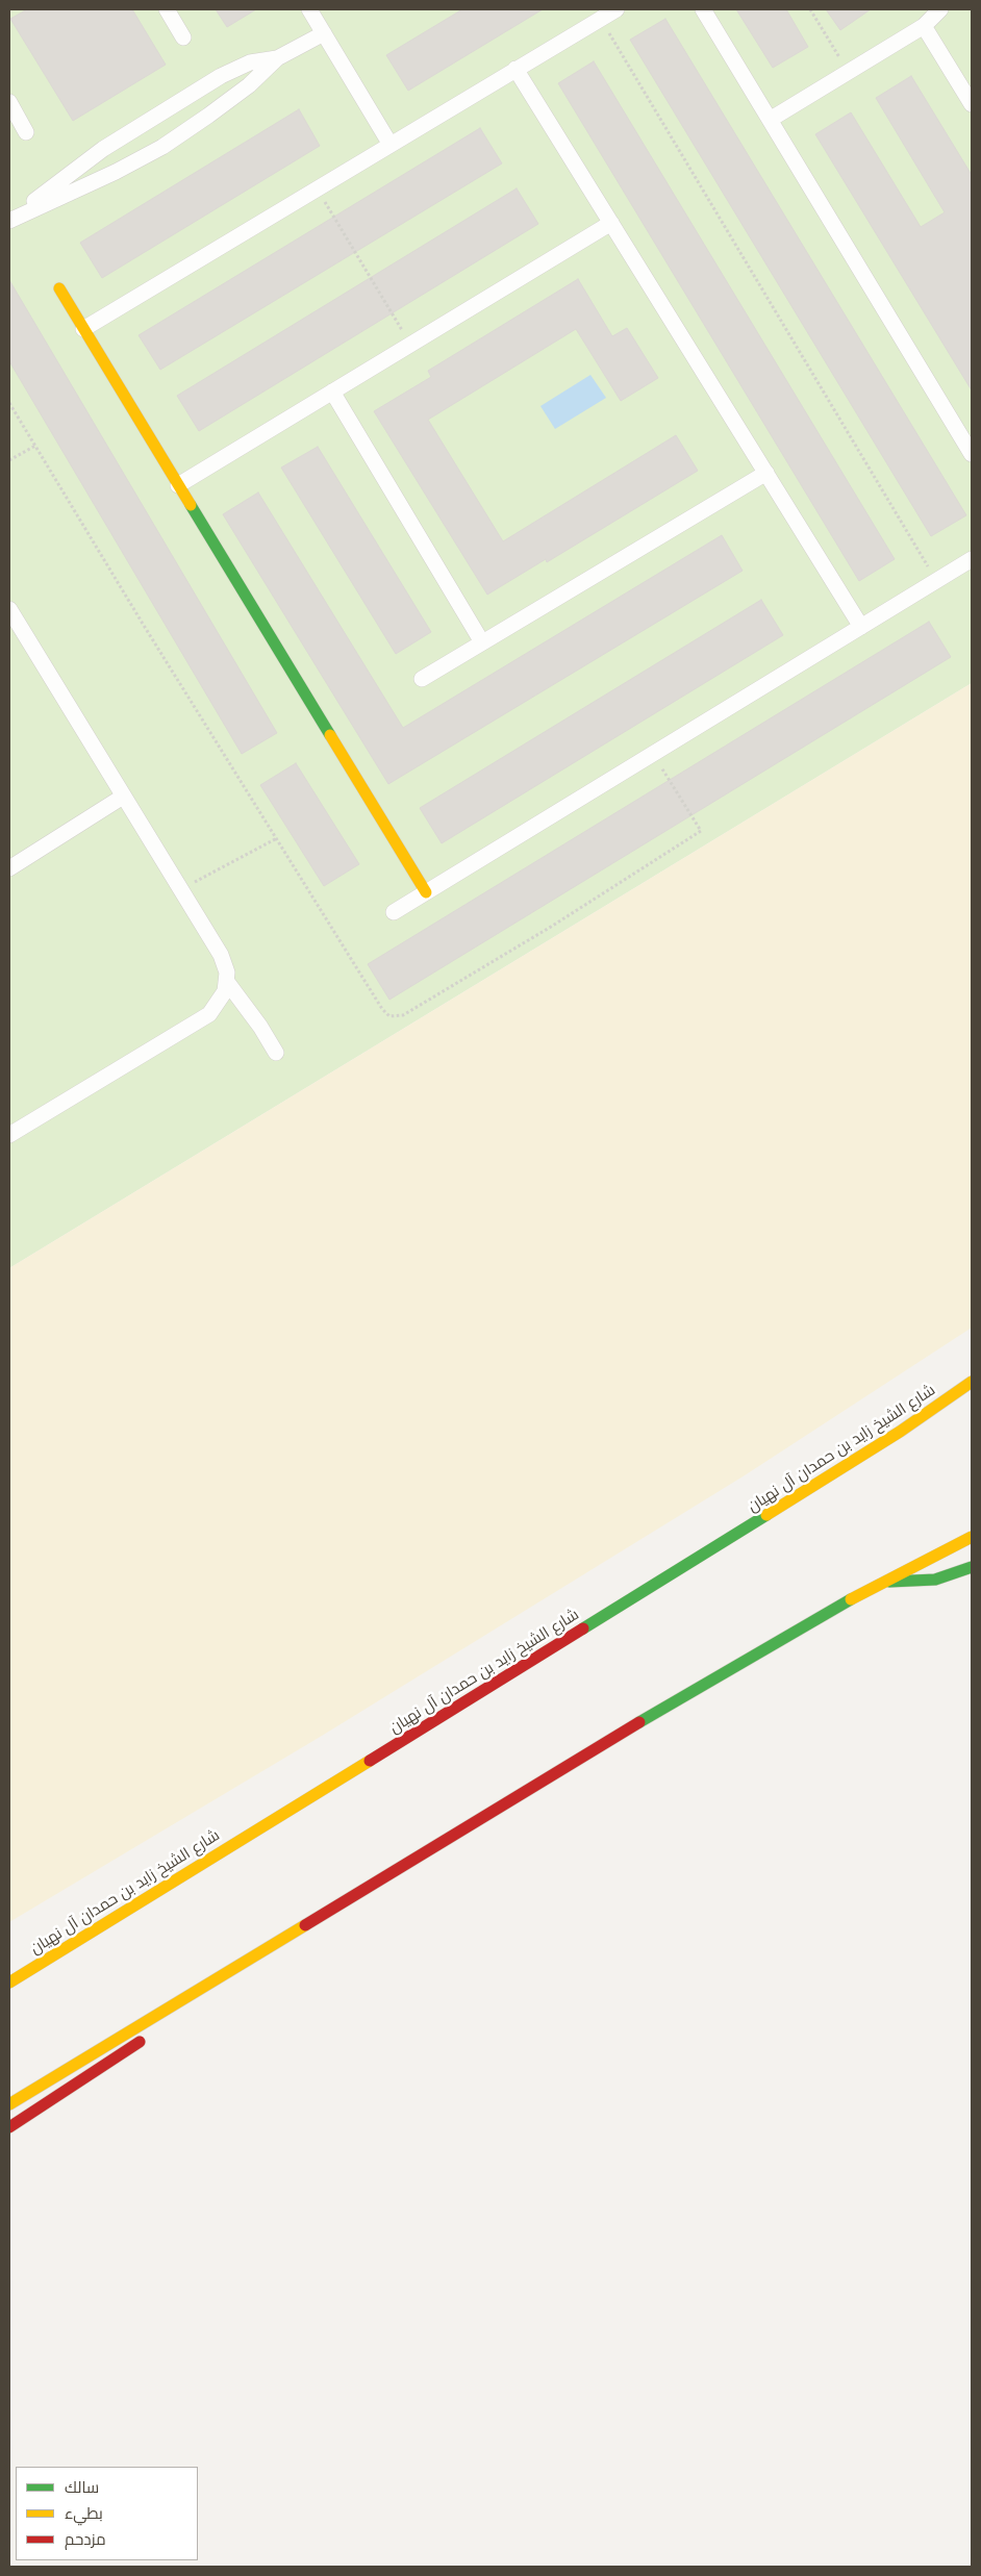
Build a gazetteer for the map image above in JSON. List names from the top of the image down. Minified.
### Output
{"streets":{"main road":["شارع الشيخ زايد بن حمدان آل نهيان"]},"legend":["سالك","بطيء","مزدحم"]}
